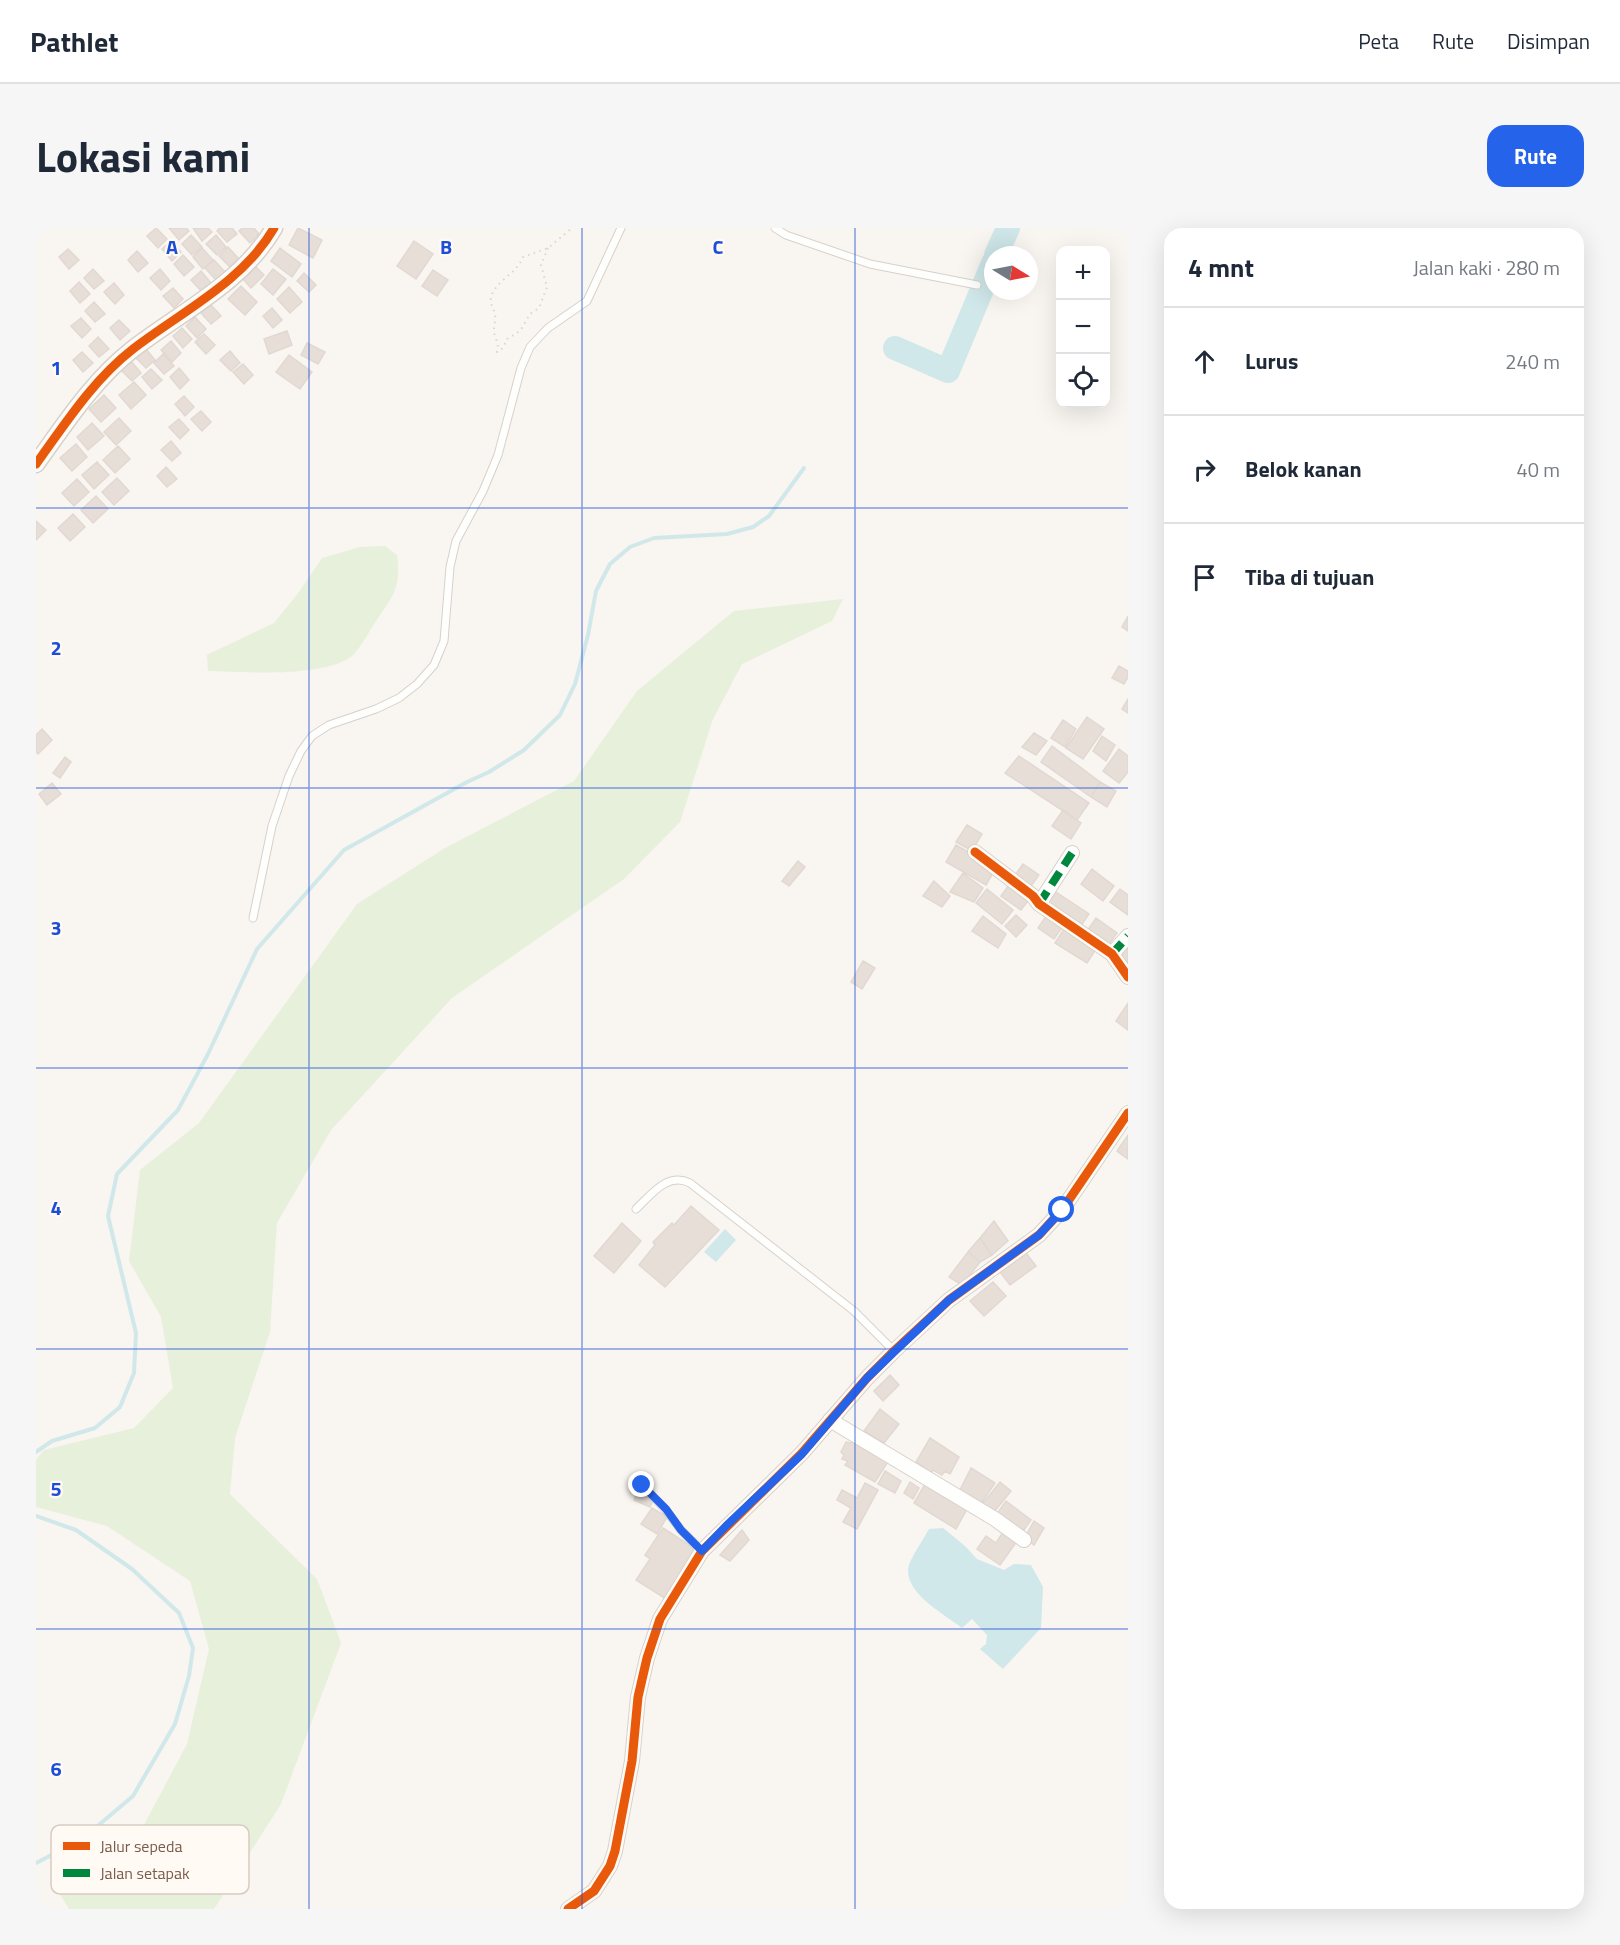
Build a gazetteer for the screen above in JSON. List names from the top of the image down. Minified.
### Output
{"legend":["Jalur sepeda","Jalan setapak"],"north":"right","page":{"header":"Pathlet","nav":["Peta","Rute","Disimpan"],"title":"Lokasi kami","buttons":"Rute","heading":["4 mnt","Jalan kaki · 280 m"],"map_buttons":["+","−"],"list":[["Lurus","240 m"],["Belok kanan","40 m"],"Tiba di tujuan"]},"grid":{"columns":["A","B","C"],"rows":["1","2","3","4","5","6"]}}
